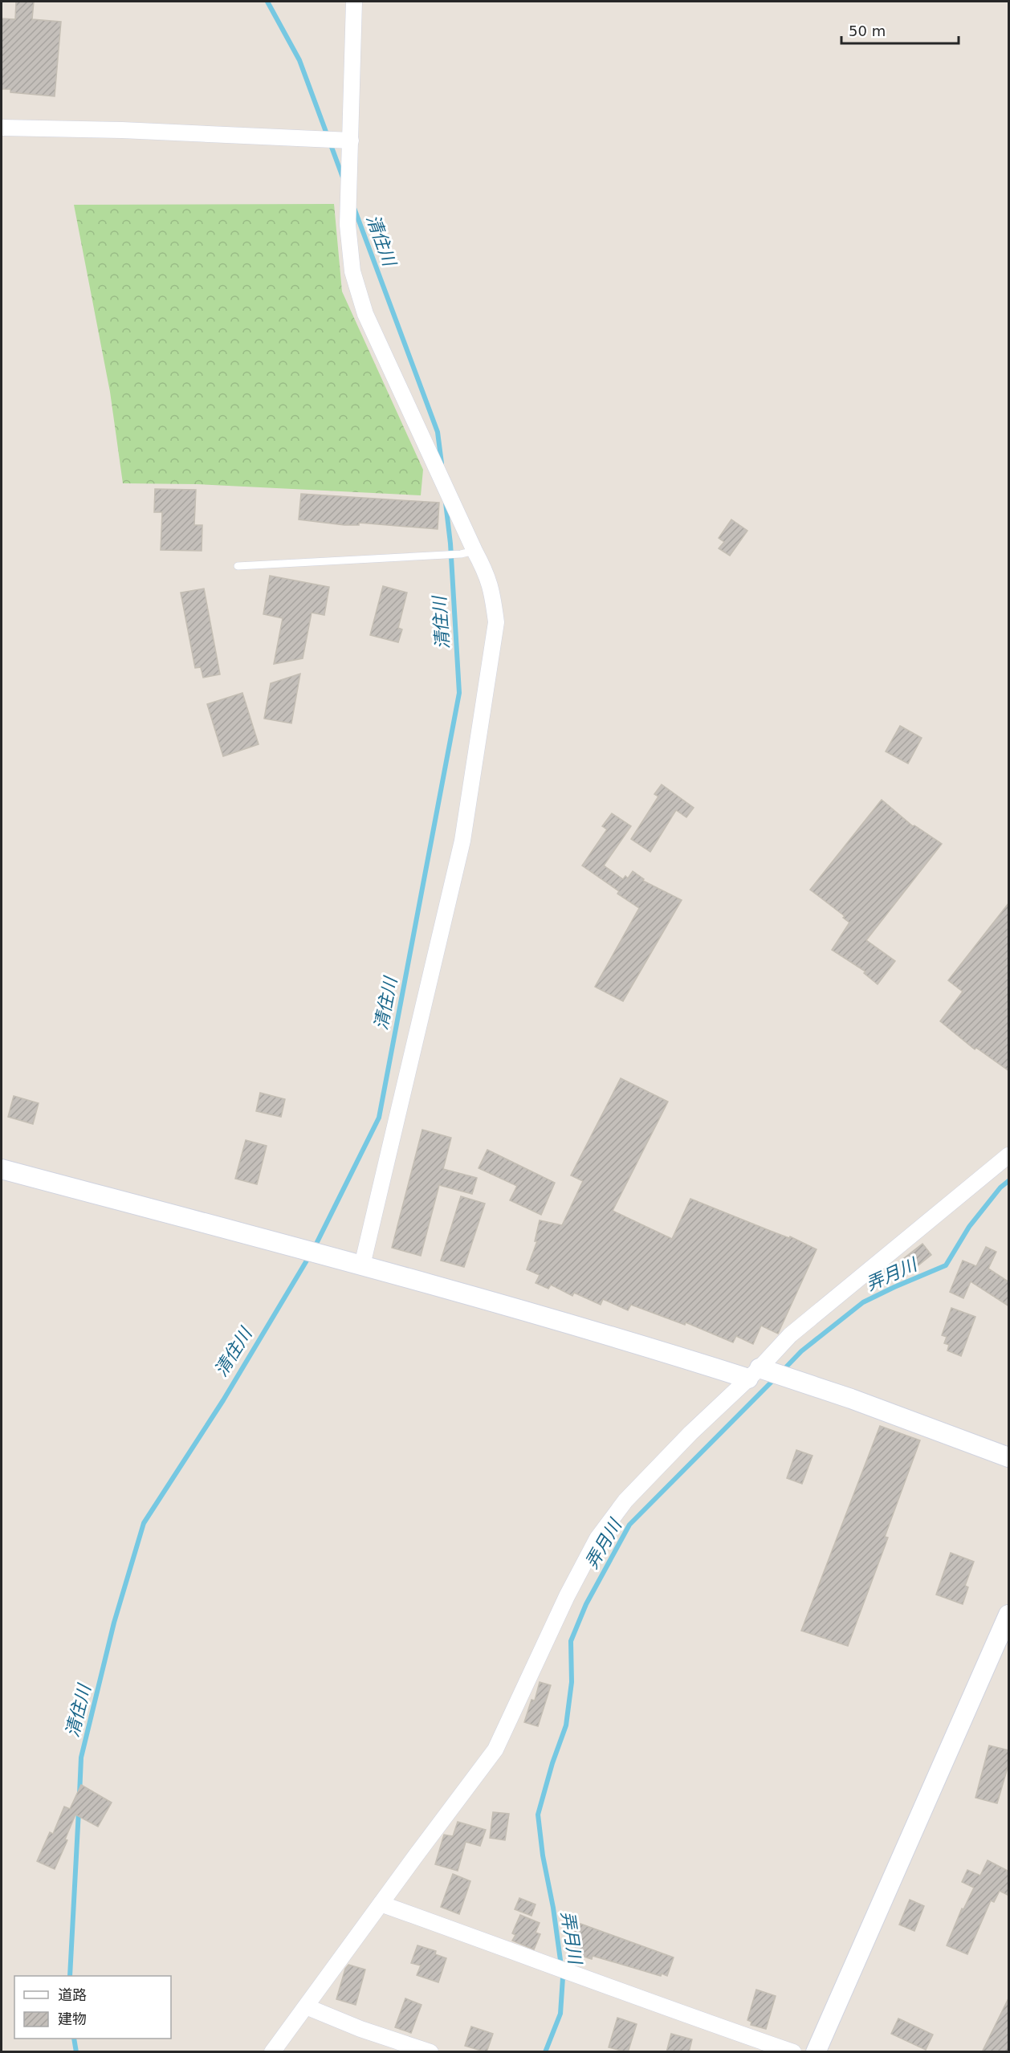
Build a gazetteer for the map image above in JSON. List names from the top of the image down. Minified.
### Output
{"water":["清住川","弄月川"],"legend":["道路","建物"],"scale_bar":"50 m"}
